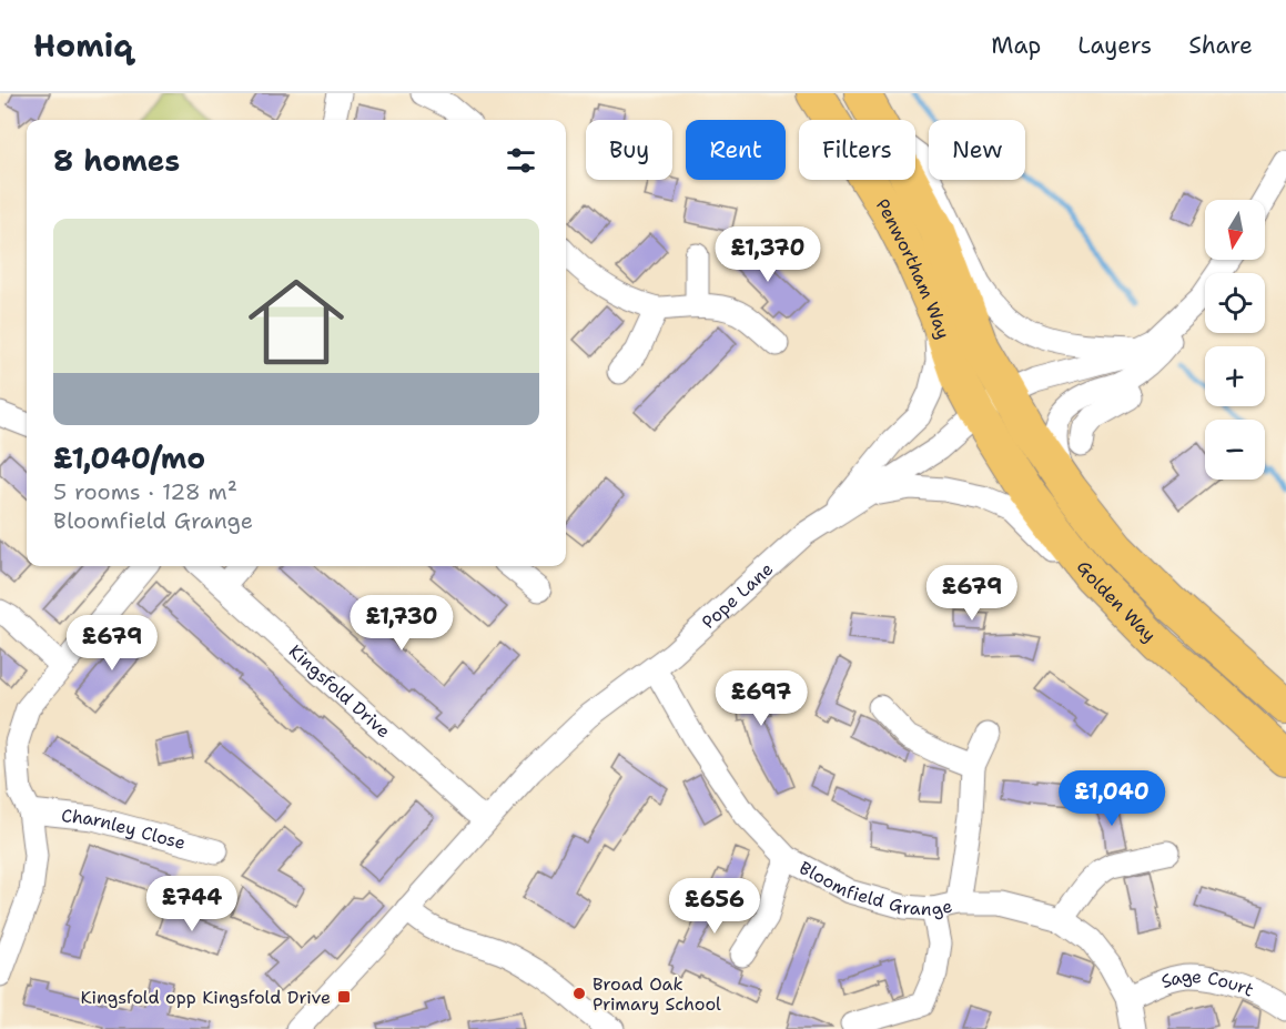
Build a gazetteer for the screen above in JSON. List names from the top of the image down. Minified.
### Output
{"streets":{"highway":["Penwortham Way","Golden Way"],"street":["Pope Lane","Kingsfold Drive","Charnley Close","Bloomfield Grange","Sage Court"]},"crossings":[["Penwortham Way","Pope Lane"],["Penwortham Way","Golden Way"],["Pope Lane","Golden Way"],["Pope Lane","Kingsfold Drive"],["Pope Lane","Bloomfield Grange"],["Bloomfield Grange","Sage Court"]],"places":{"other":["Broad Oak Primary School"],"transit":["Kingsfold opp Kingsfold Drive"]},"north":"bottom","page":{"header":"Homiq","nav":["Map","Layers","Share"],"chip":["Buy","Rent","Filters","New"],"heading":"8 homes","map_buttons":["+","−"],"list":[{"name":"£1,040/mo","note":"5 rooms · 128 m² · Bloomfield Grange"}],"price":["£1,370","£679","£1,730","£679","£697","£1,040","£744","£656"]}}
